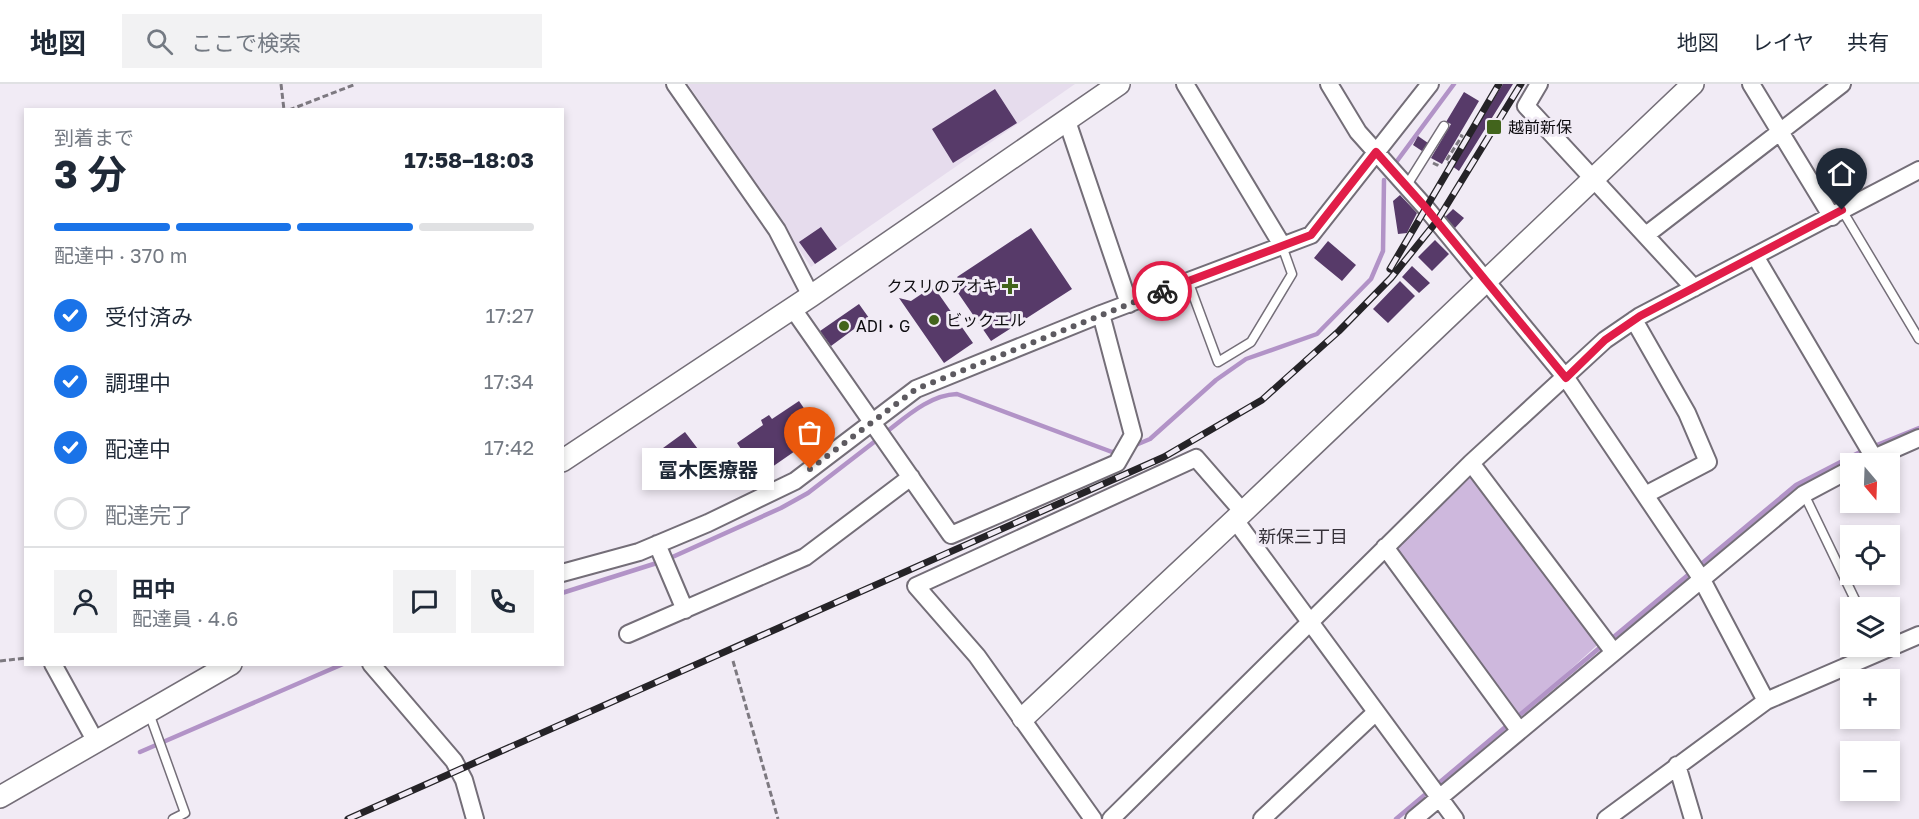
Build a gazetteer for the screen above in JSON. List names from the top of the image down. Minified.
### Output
{"districts":["新保三丁目"],"places":{"transit":["越前新保"],"health":["クスリのアオキ"],"other":["ビックエル","ADI・G","冨木医療器"]},"north":"bottom","page":{"header":"地図","search":"ここで検索","nav":["地図","レイヤ","共有"],"heading":["3 分","到着まで","17:58–18:03"],"panel":["田中","配達員 · 4.6"],"bar":"配達中 · 370 m","list":[["受付済み","17:27"],["調理中","17:34"],["配達中","17:42"],"配達完了"],"bubble":"冨木医療器","map_buttons":["+","−"]}}
